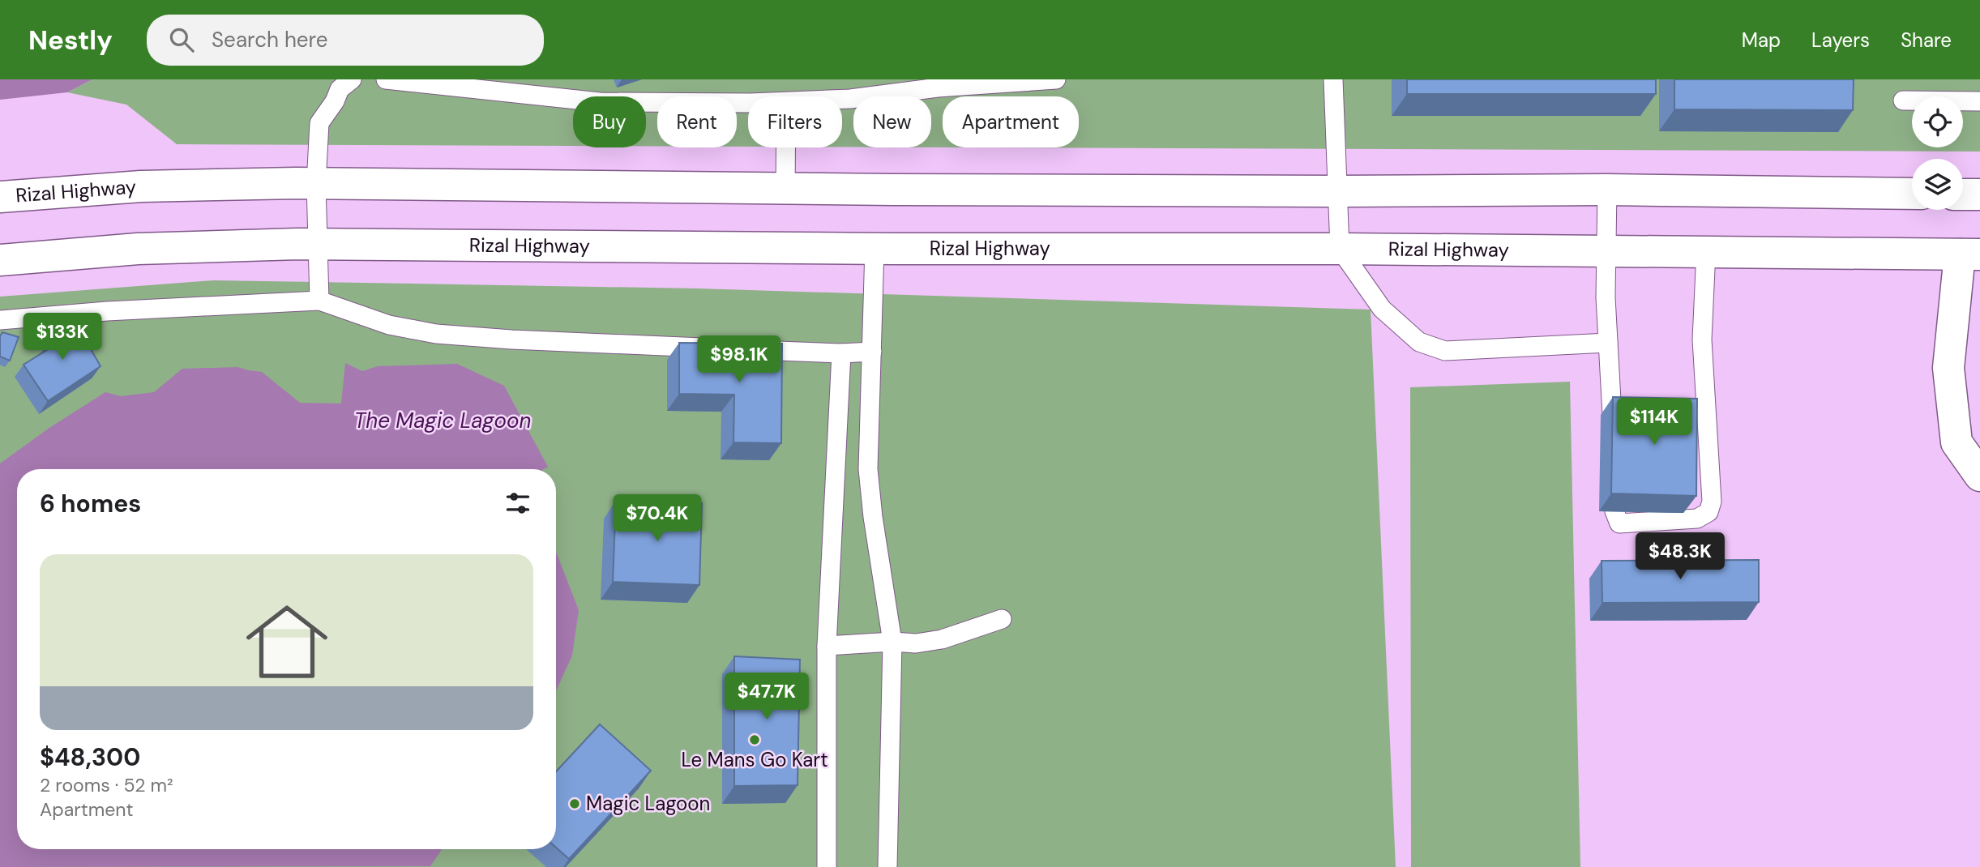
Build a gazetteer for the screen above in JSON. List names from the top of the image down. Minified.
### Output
{"streets":{"main road":["Rizal Highway"]},"water":["The Magic Lagoon"],"places":["Le Mans Go Kart","Magic Lagoon"],"page":{"header":"Nestly","search":"Search here","nav":["Map","Layers","Share"],"chip":["Buy","Rent","Filters","New","Apartment"],"price":["$133K","$98.1K","$114K","$70.4K","$48.3K","$47.7K"],"heading":"6 homes","list":[{"name":"$48,300","note":"2 rooms · 52 m² · Apartment"}]}}
